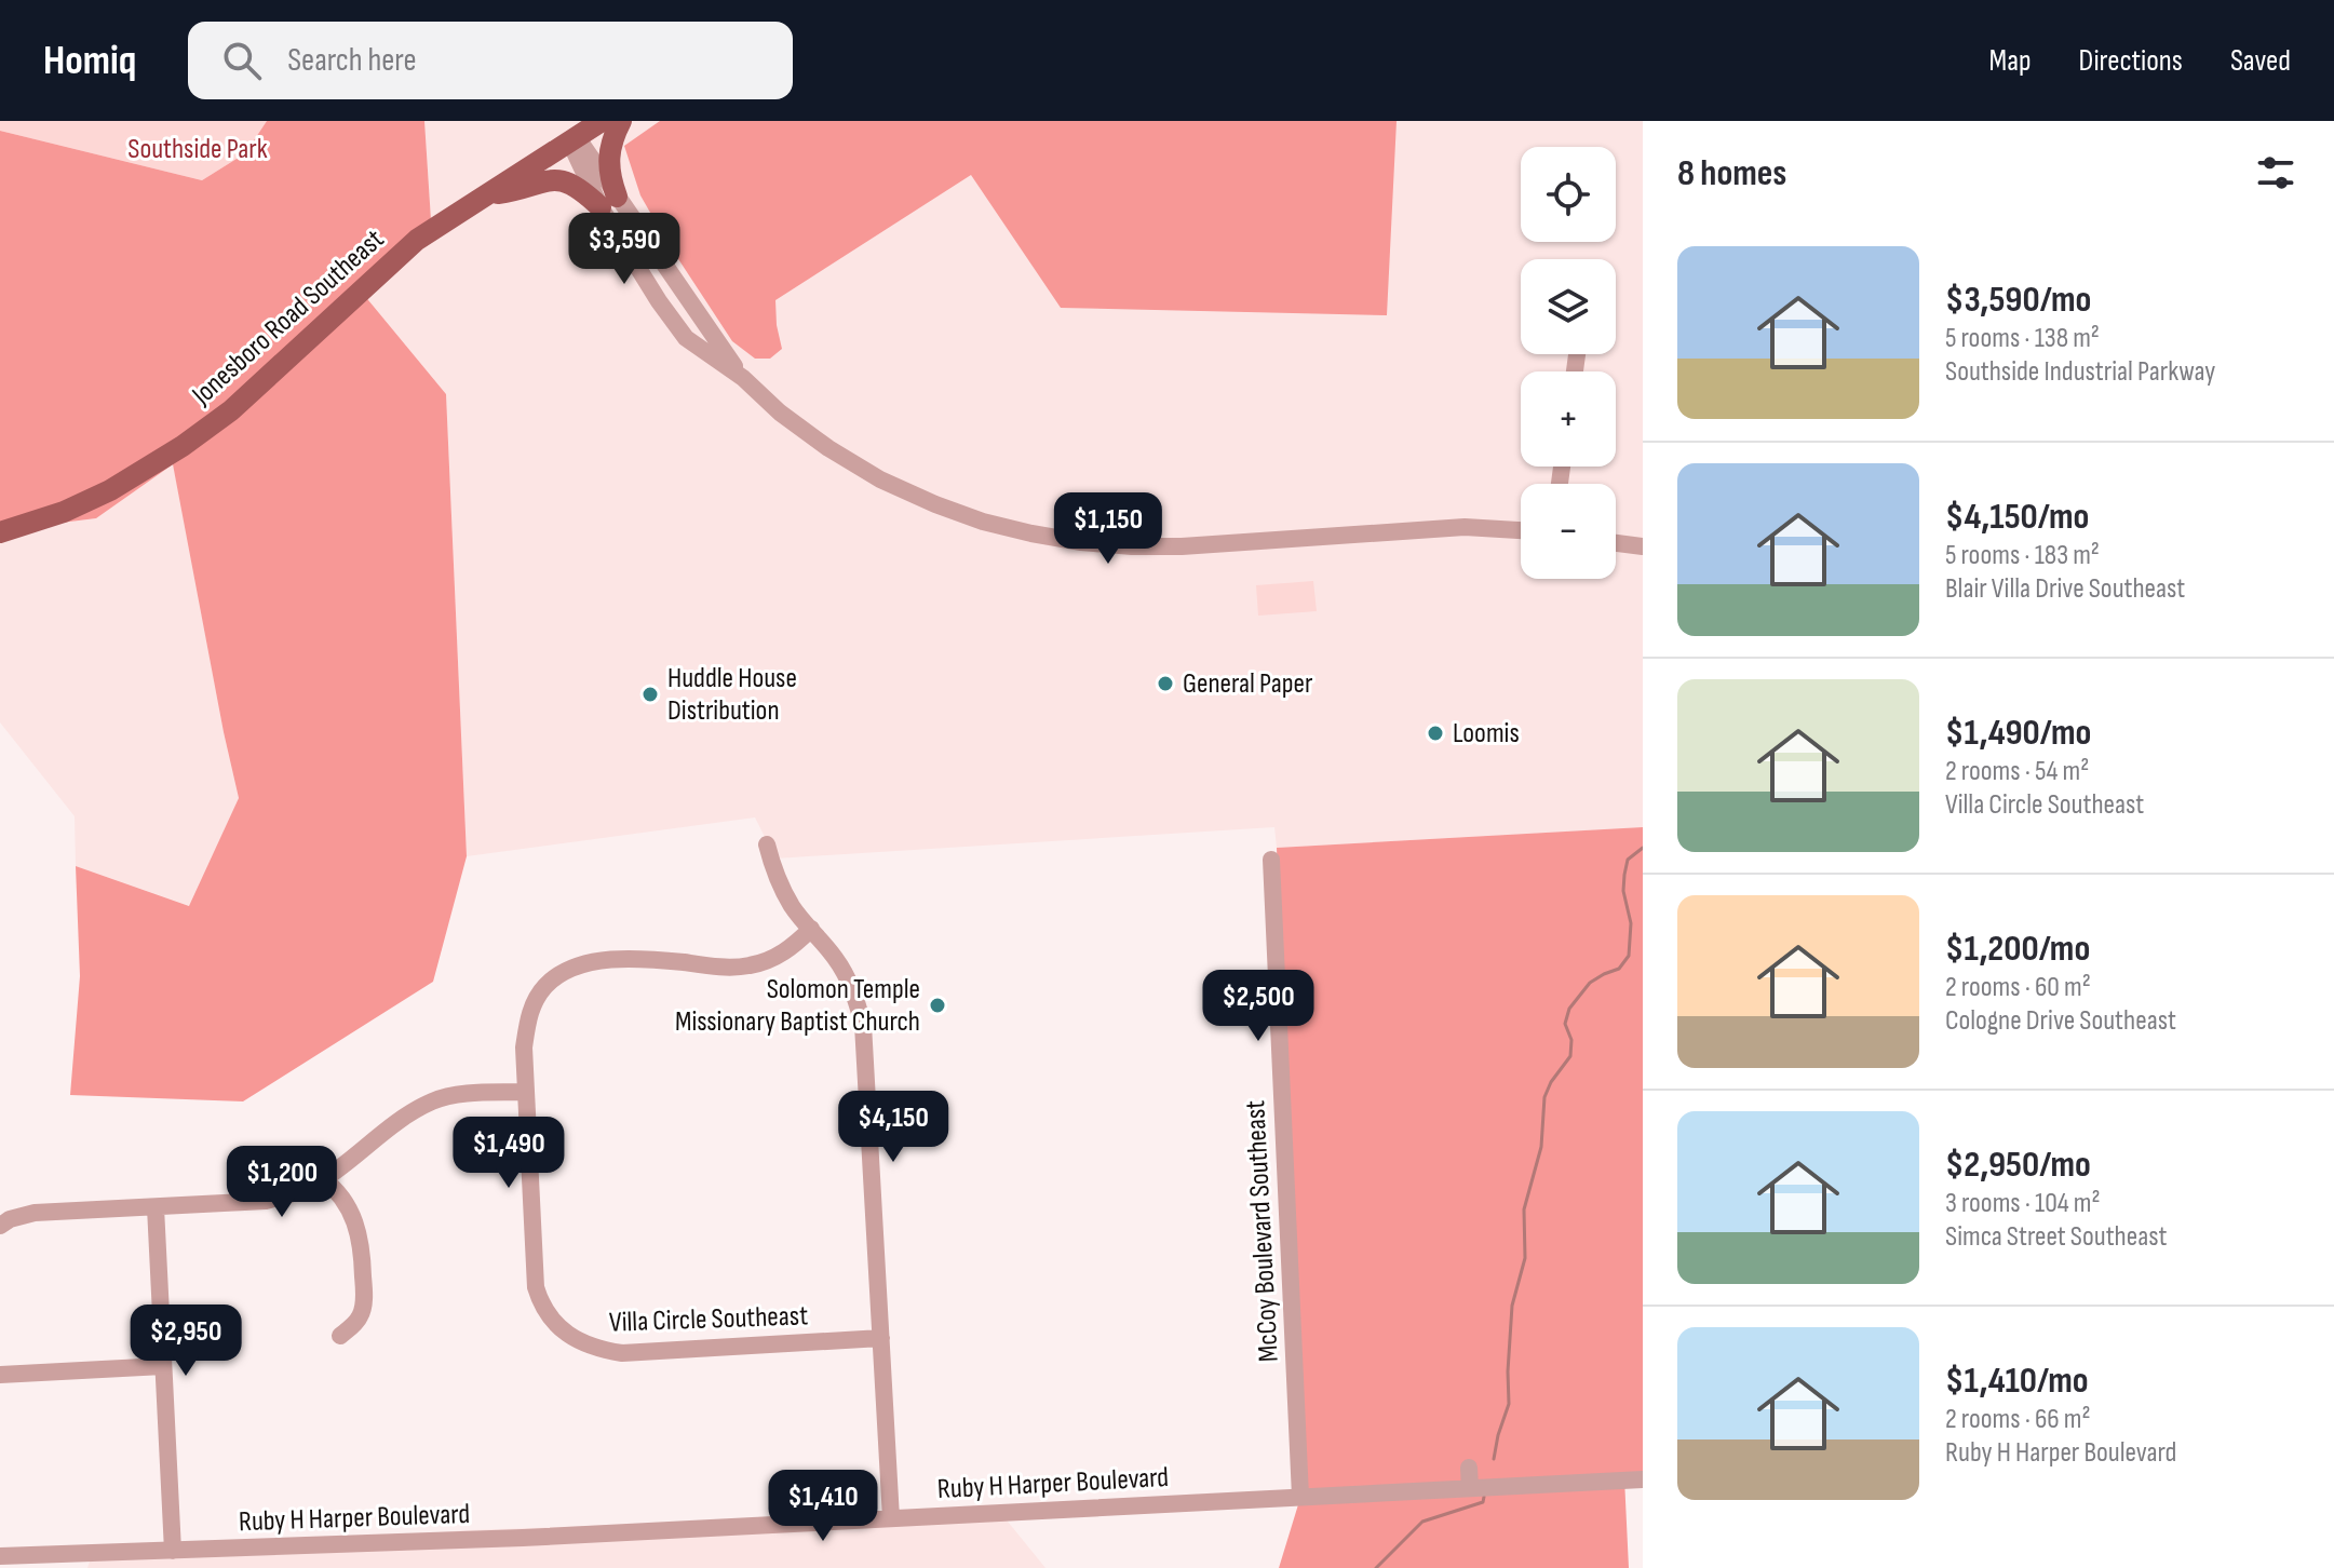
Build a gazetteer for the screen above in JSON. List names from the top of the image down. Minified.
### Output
{"streets":{"main road":["Jonesboro Road Southeast"],"street":["McCoy Boulevard Southeast","Villa Circle Southeast","Ruby H Harper Boulevard"]},"crossings":[["McCoy Boulevard Southeast","Ruby H Harper Boulevard"]],"parks":["Southside Park"],"places":["General Paper","Huddle House Distribution","Loomis","Solomon Temple Missionary Baptist Church"],"page":{"header":"Homiq","search":"Search here","nav":["Map","Directions","Saved"],"heading":"8 homes","map_buttons":["+","−"],"price":["$3,590","$1,150","$2,500","$4,150","$1,490","$1,200","$2,950","$1,410"],"list":[{"name":"$3,590/mo","note":"5 rooms · 138 m² · Southside Industrial Parkway"},{"name":"$4,150/mo","note":"5 rooms · 183 m² · Blair Villa Drive Southeast"},{"name":"$1,490/mo","note":"2 rooms · 54 m² · Villa Circle Southeast"},{"name":"$1,200/mo","note":"2 rooms · 60 m² · Cologne Drive Southeast"},{"name":"$2,950/mo","note":"3 rooms · 104 m² · Simca Street Southeast"},{"name":"$1,410/mo","note":"2 rooms · 66 m² · Ruby H Harper Boulevard"}]}}
